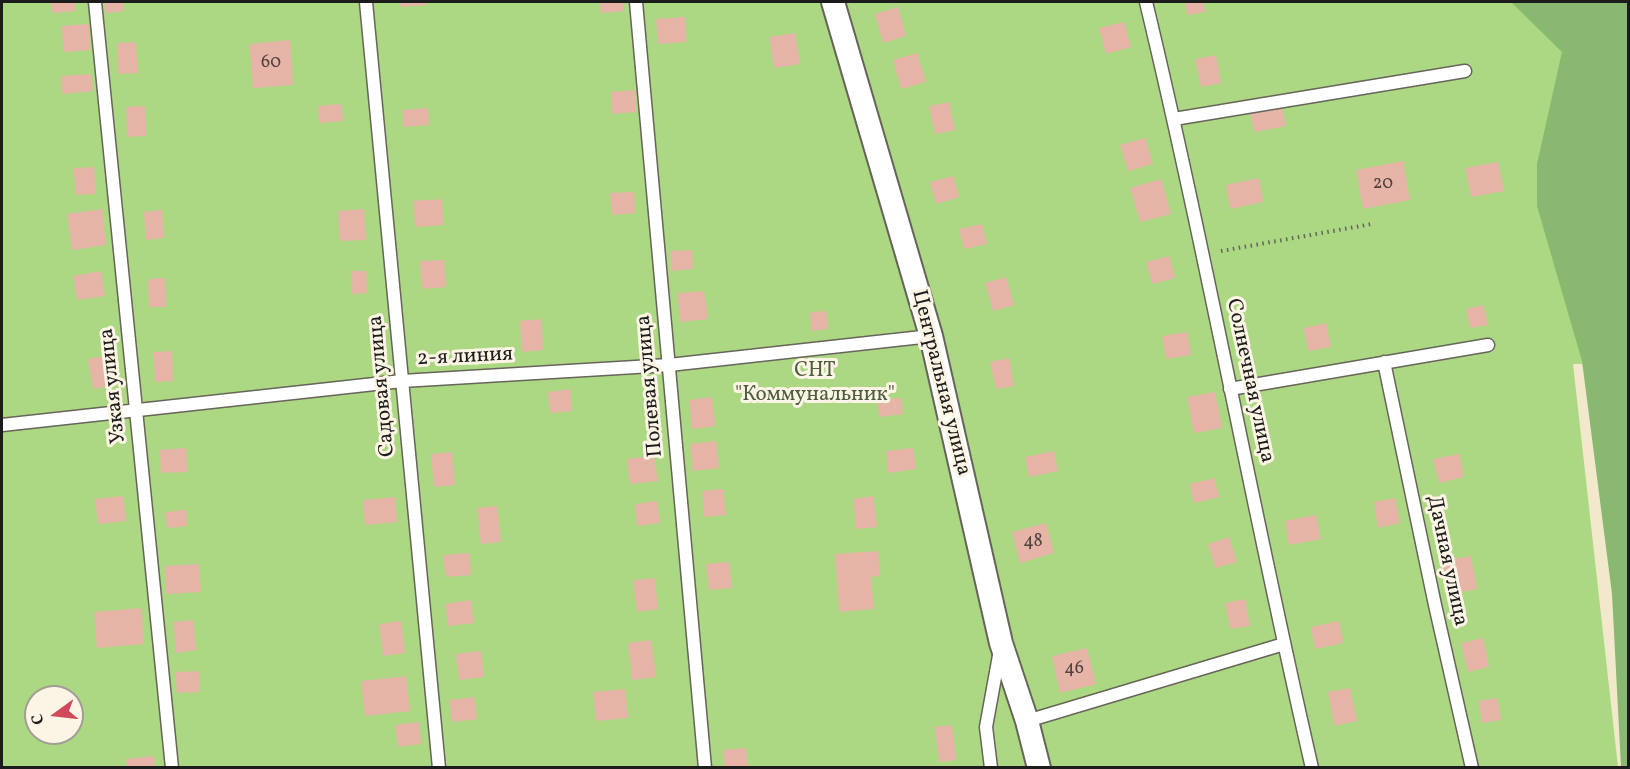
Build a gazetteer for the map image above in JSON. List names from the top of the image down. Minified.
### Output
{"streets":{"street":["Центральная улица"],"lane":["2-я линия","Солнечная улица","Узкая улица","Садовая улица","Полевая улица","Дачная улица"]},"crossings":[["2-я линия","Центральная улица"],["2-я линия","Узкая улица"],["2-я линия","Садовая улица"],["2-я линия","Полевая улица"]],"parks":["СНТ \"Коммунальник\""],"house_numbers":["60","20","48","46"],"north":"left"}
